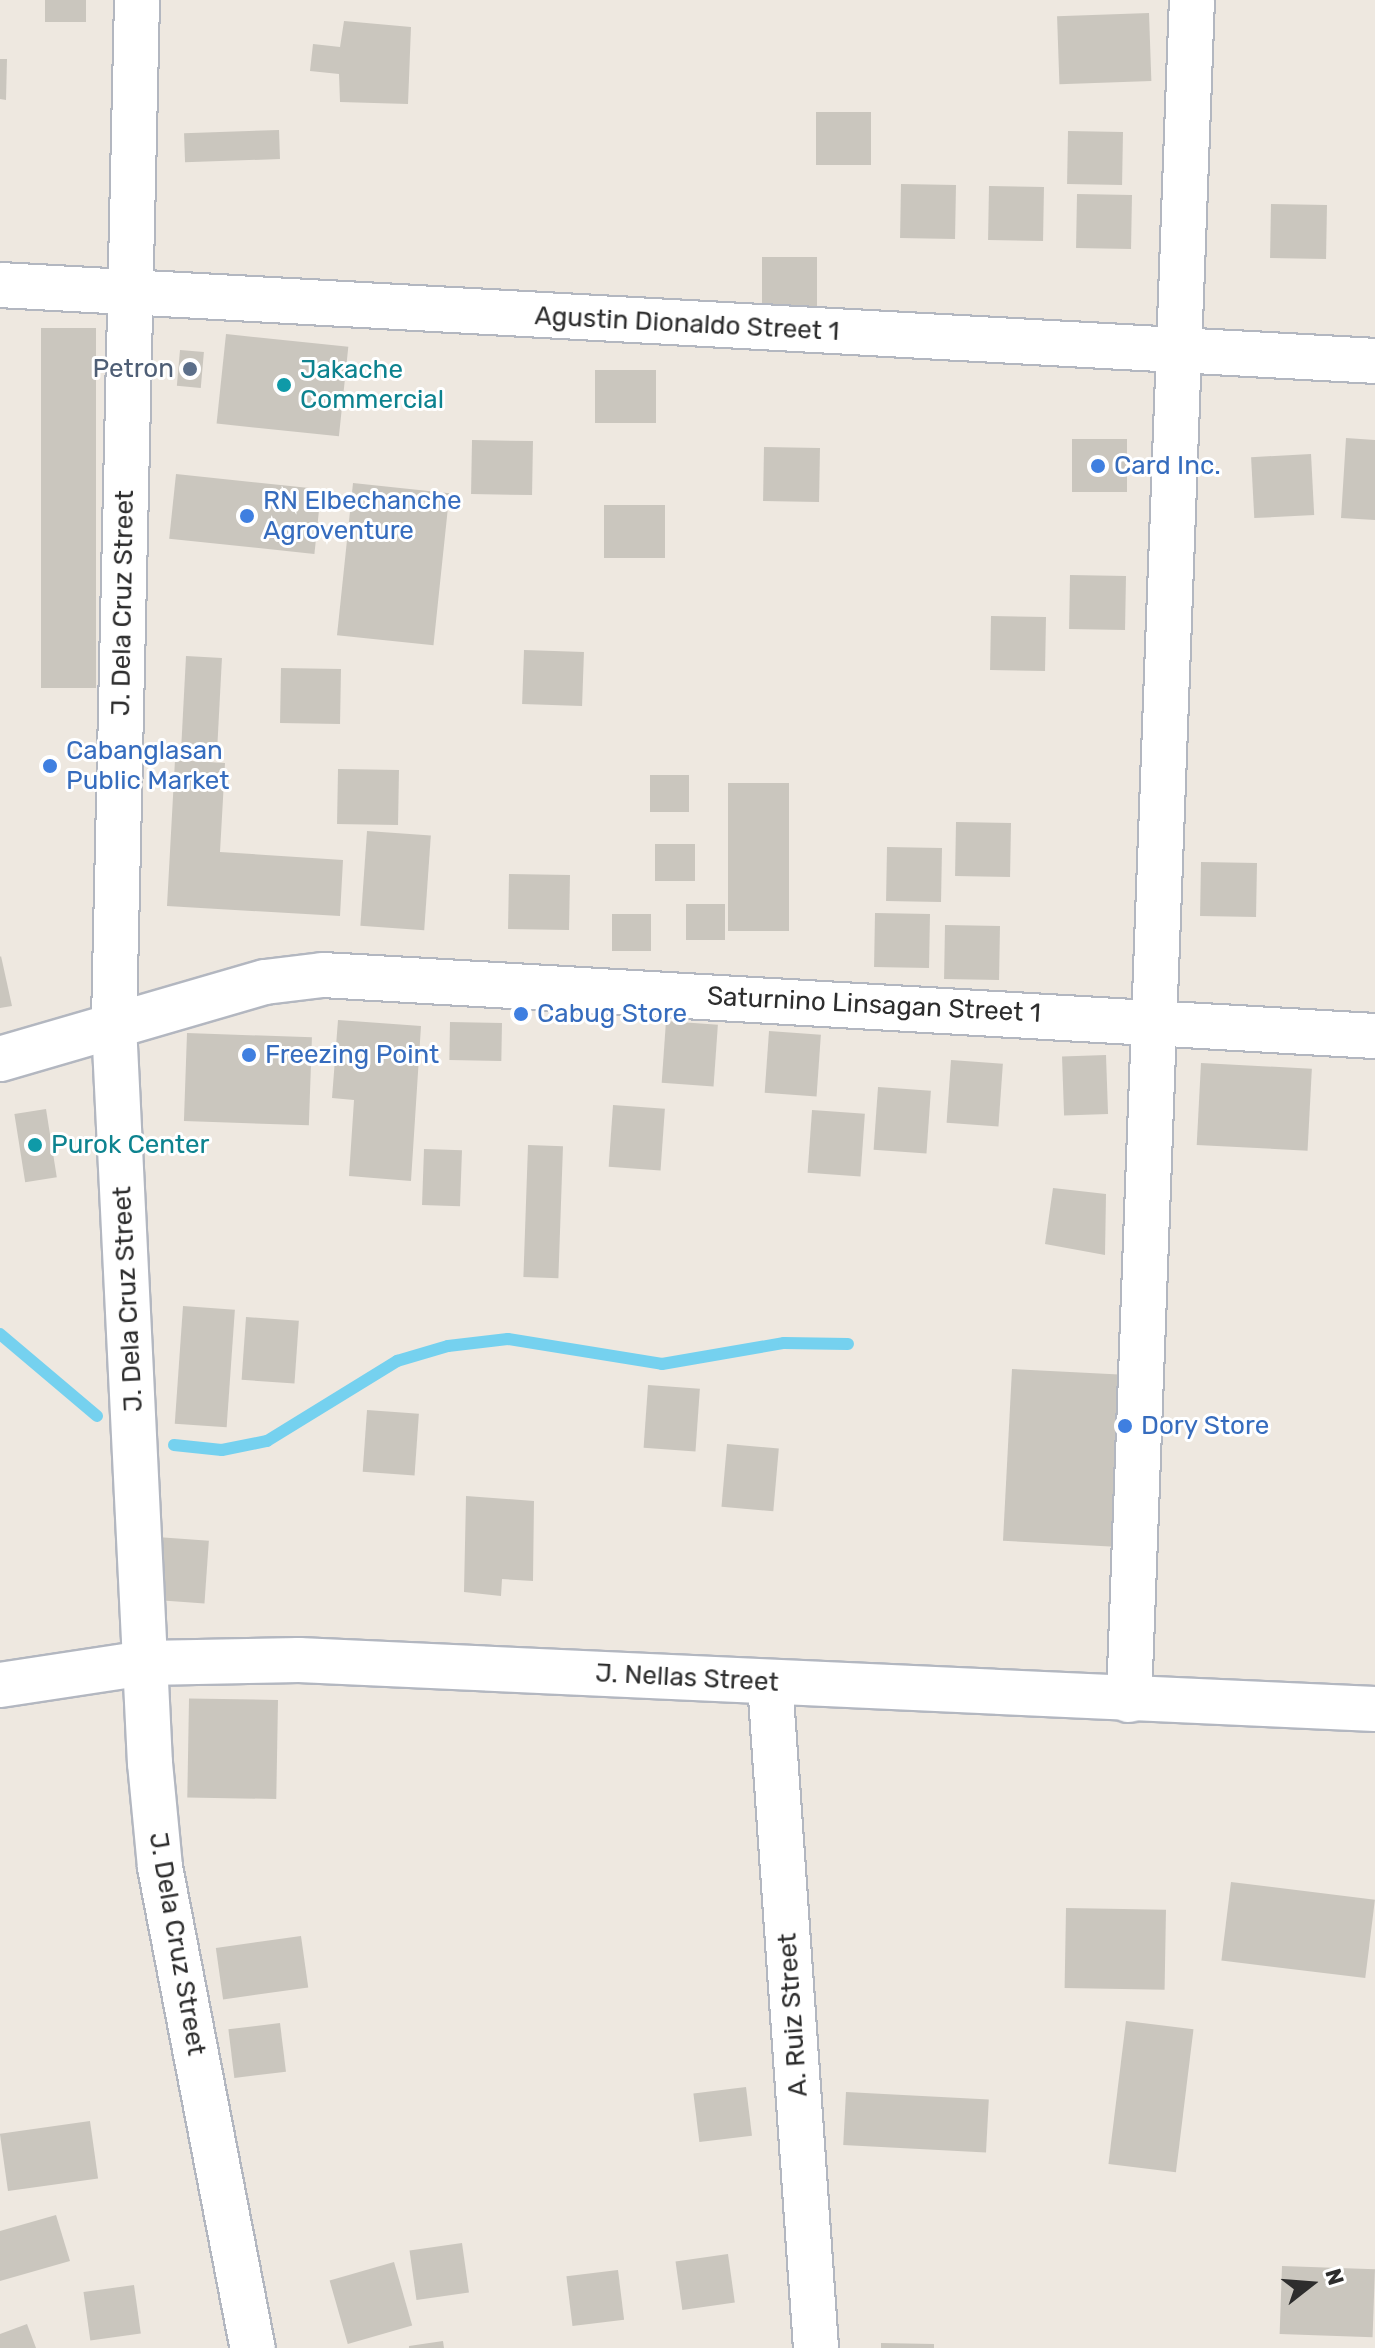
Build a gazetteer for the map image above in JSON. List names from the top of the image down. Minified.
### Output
{"streets":{"street":["Agustin Dionaldo Street 1","J. Dela Cruz Street","Saturnino Linsagan Street 1","J. Nellas Street","A. Ruiz Street"]},"crossings":[["Agustin Dionaldo Street 1","J. Dela Cruz Street"],["J. Dela Cruz Street","Saturnino Linsagan Street 1"],["J. Dela Cruz Street","J. Nellas Street"],["J. Nellas Street","A. Ruiz Street"]],"places":["Petron","Jakache Commercial","Card Inc.","RN Elbechanche Agroventure","Cabanglasan Public Market","Cabug Store","Freezing Point","Purok Center","Dory Store"],"north":"right"}
